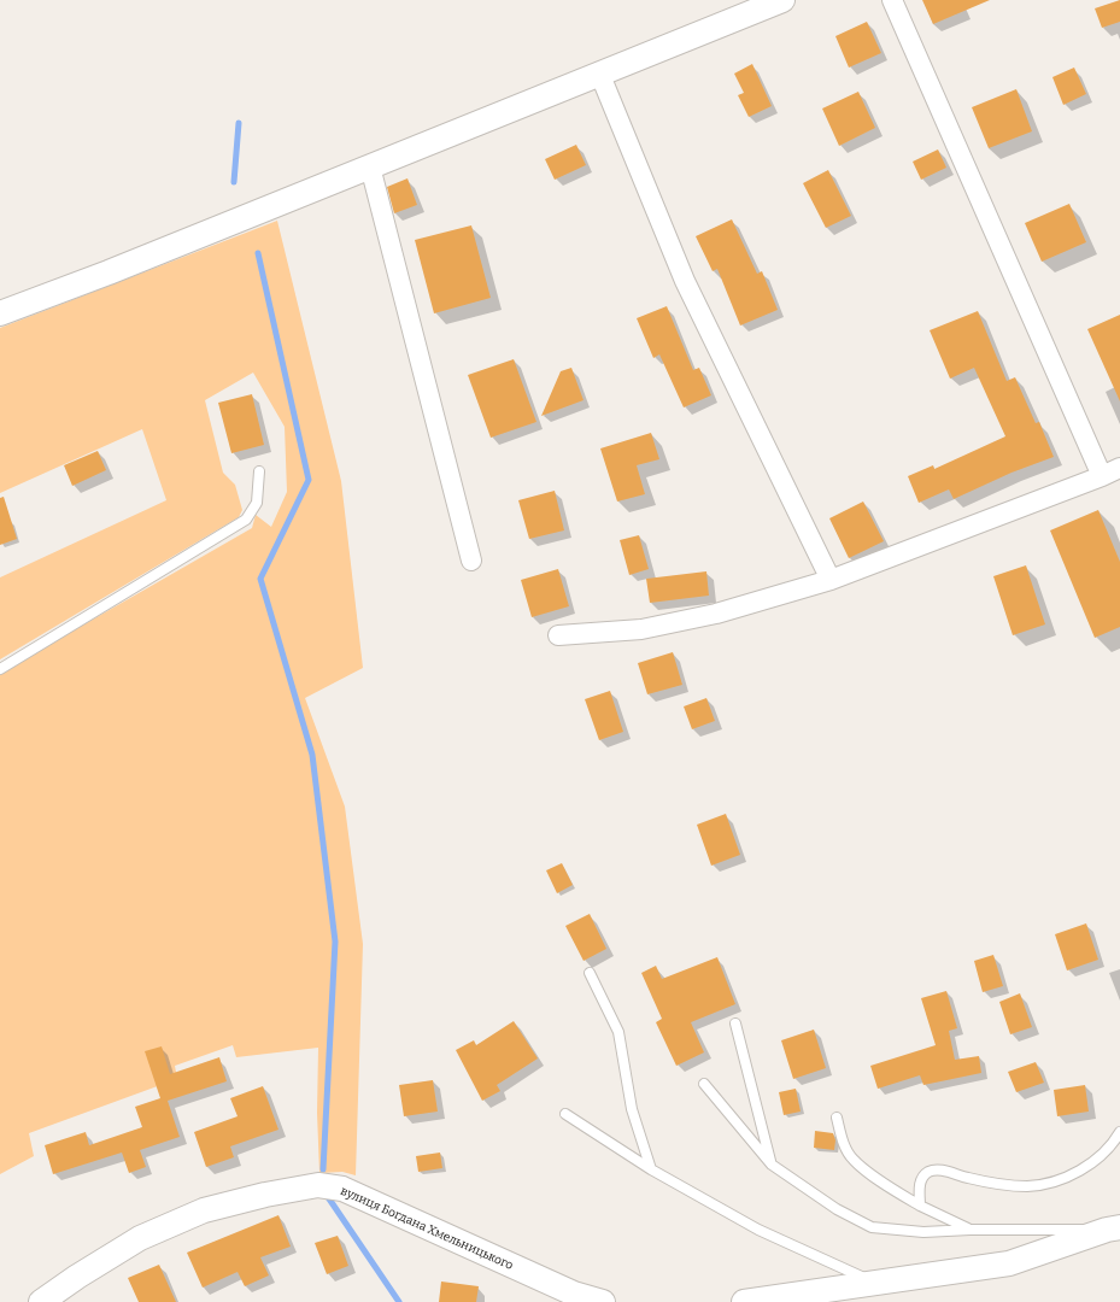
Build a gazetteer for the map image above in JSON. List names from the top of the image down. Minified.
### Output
{"streets":{"street":["вулиця Богдана Хмельницького"]}}
